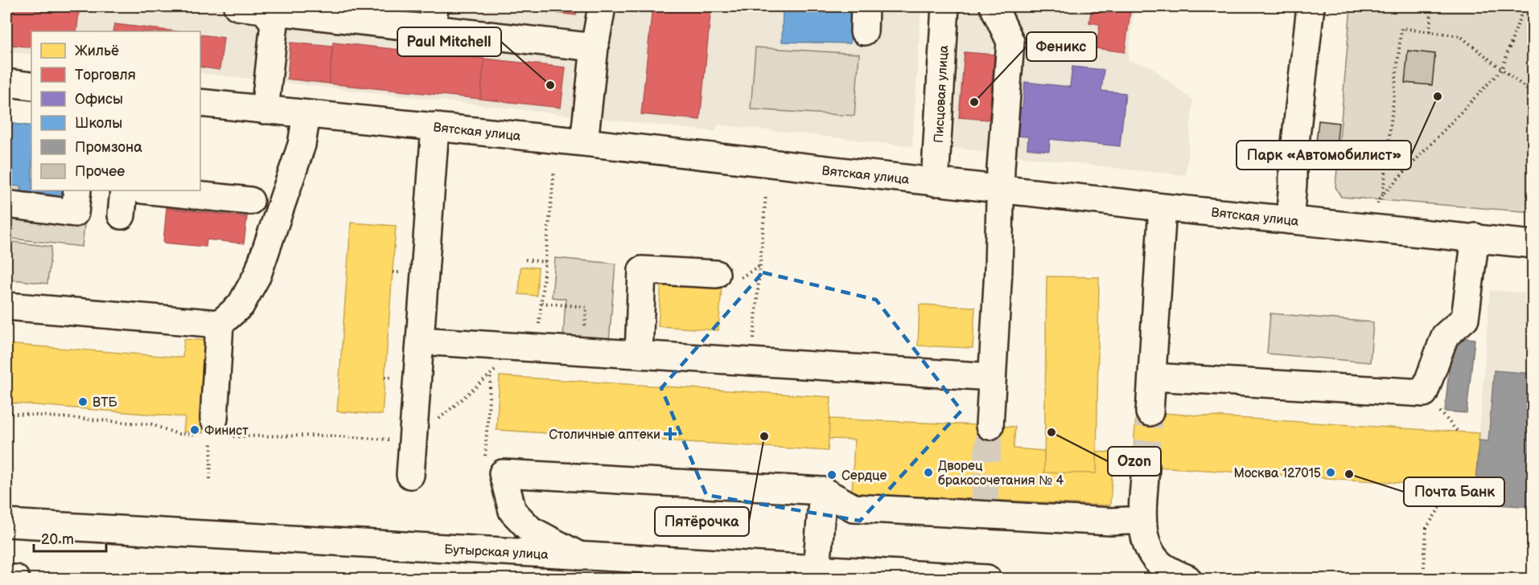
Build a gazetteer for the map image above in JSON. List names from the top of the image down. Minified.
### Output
{"streets":{"street":["Писцовая улица","Вятская улица","Бутырская улица"]},"crossings":[["Писцовая улица","Вятская улица"]],"places":{"other":["Paul Mitchell","Парк «Автомобилист»","Феникс","ВТБ","Финист","Ozon","Пятёрочка","Дворец бракосочетания № 4","Москва 127015","Почта Банк","Сердце"],"health":["Столичные аптеки"]},"legend":["Жильё","Торговля","Офисы","Школы","Промзона","Прочее"],"scale_bar":"20 m"}
